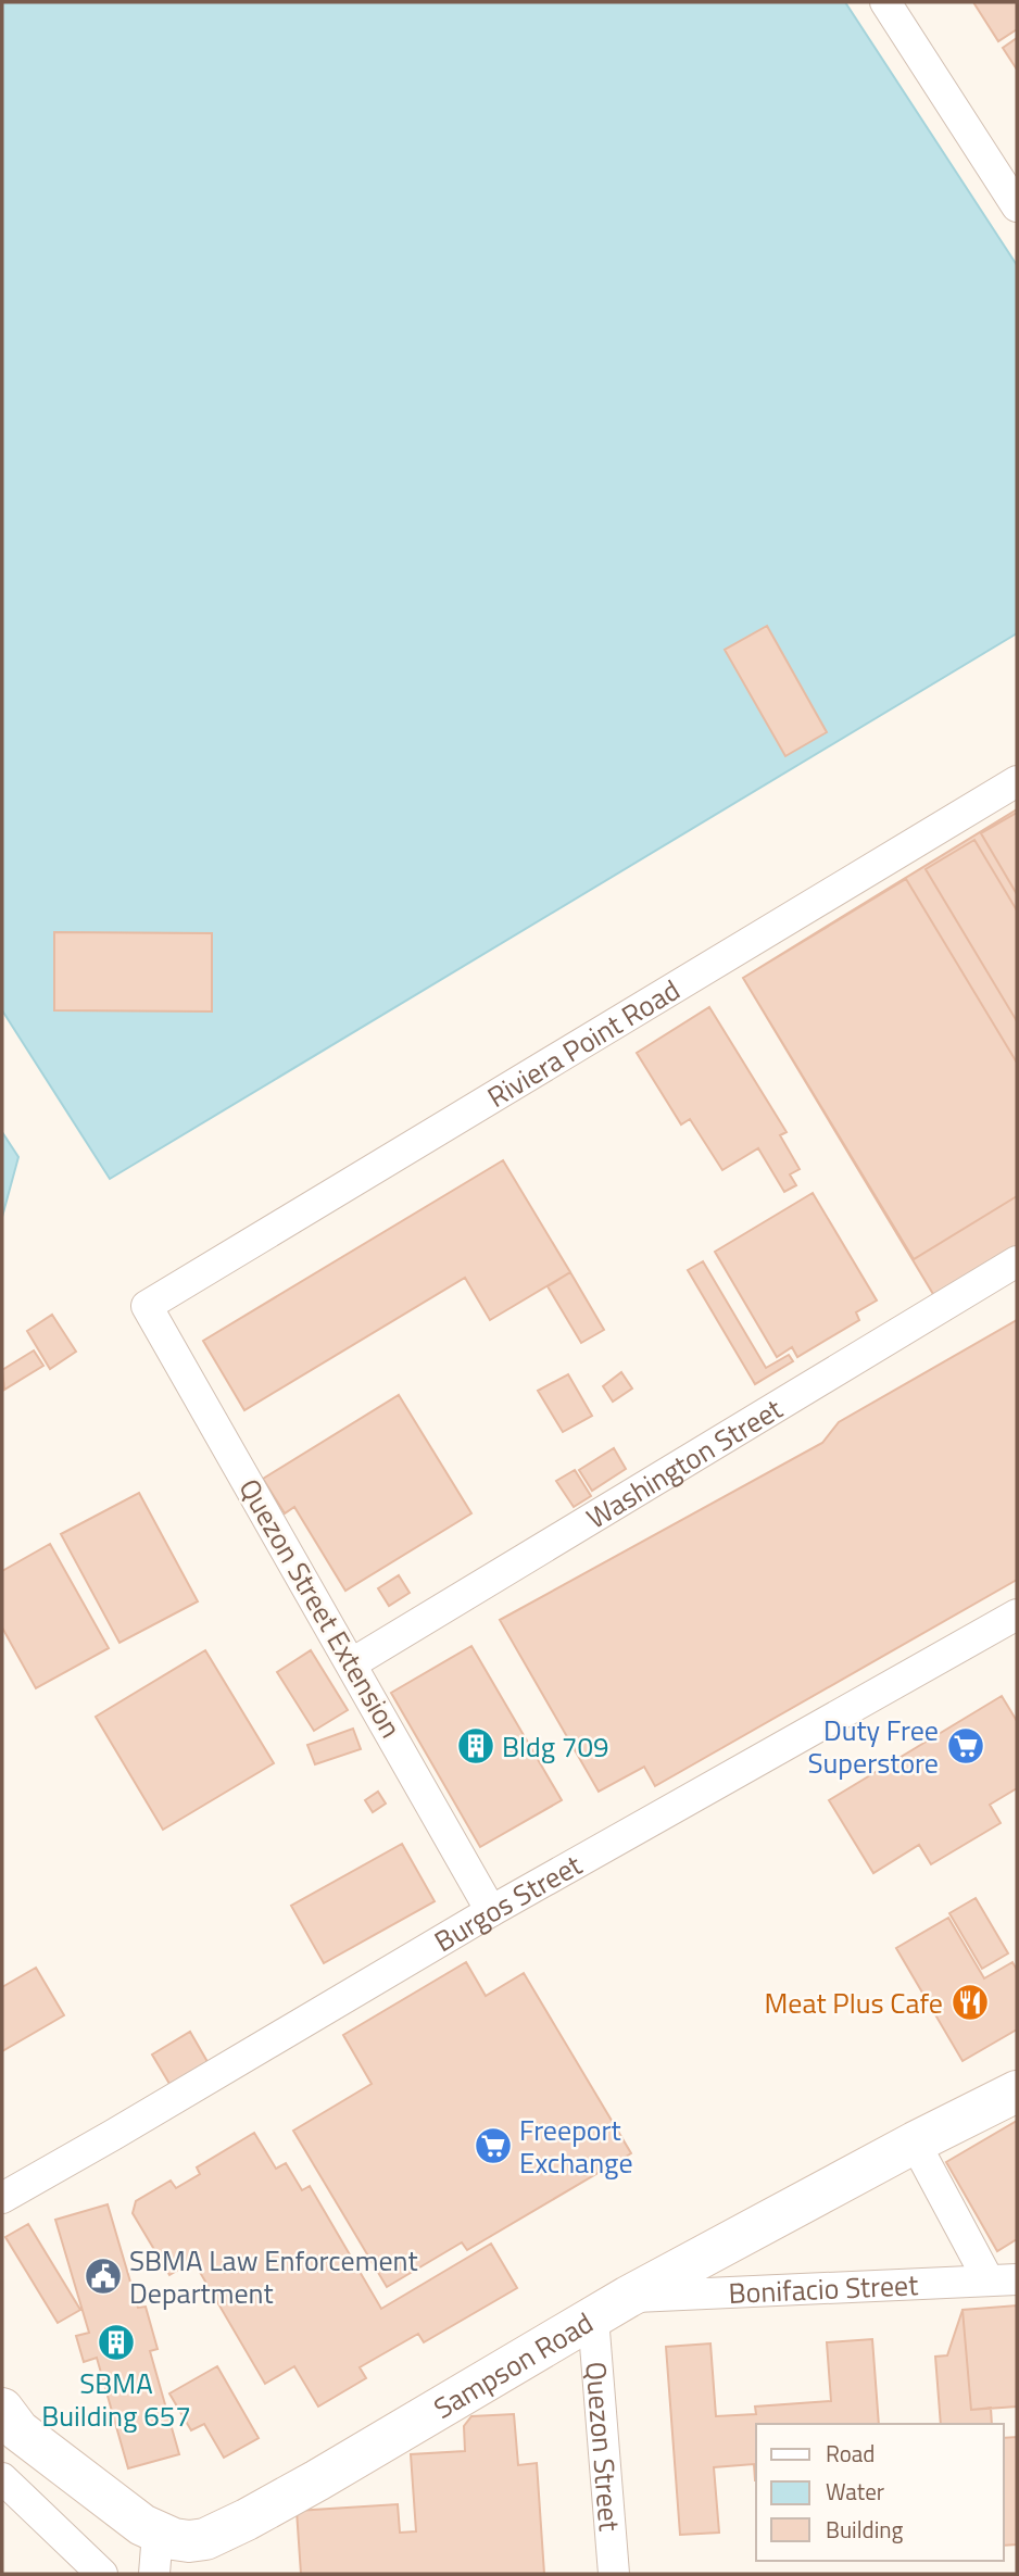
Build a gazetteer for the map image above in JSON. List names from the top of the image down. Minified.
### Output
{"streets":{"main road":["Sampson Road"],"street":["Riviera Point Road","Washington Street","Quezon Street Extension","Burgos Street","Bonifacio Street","Quezon Street"]},"crossings":[["Riviera Point Road","Quezon Street Extension"],["Washington Street","Quezon Street Extension"],["Quezon Street Extension","Burgos Street"],["Bonifacio Street","Sampson Road"],["Sampson Road","Quezon Street"]],"places":{"building":["Bldg 709","SBMA Building 657"],"supermarket":["Duty Free Superstore","Freeport Exchange"],"restaurant":["Meat Plus Cafe"],"public building":["SBMA Law Enforcement Department"]},"legend":["Road","Water","Building"]}
